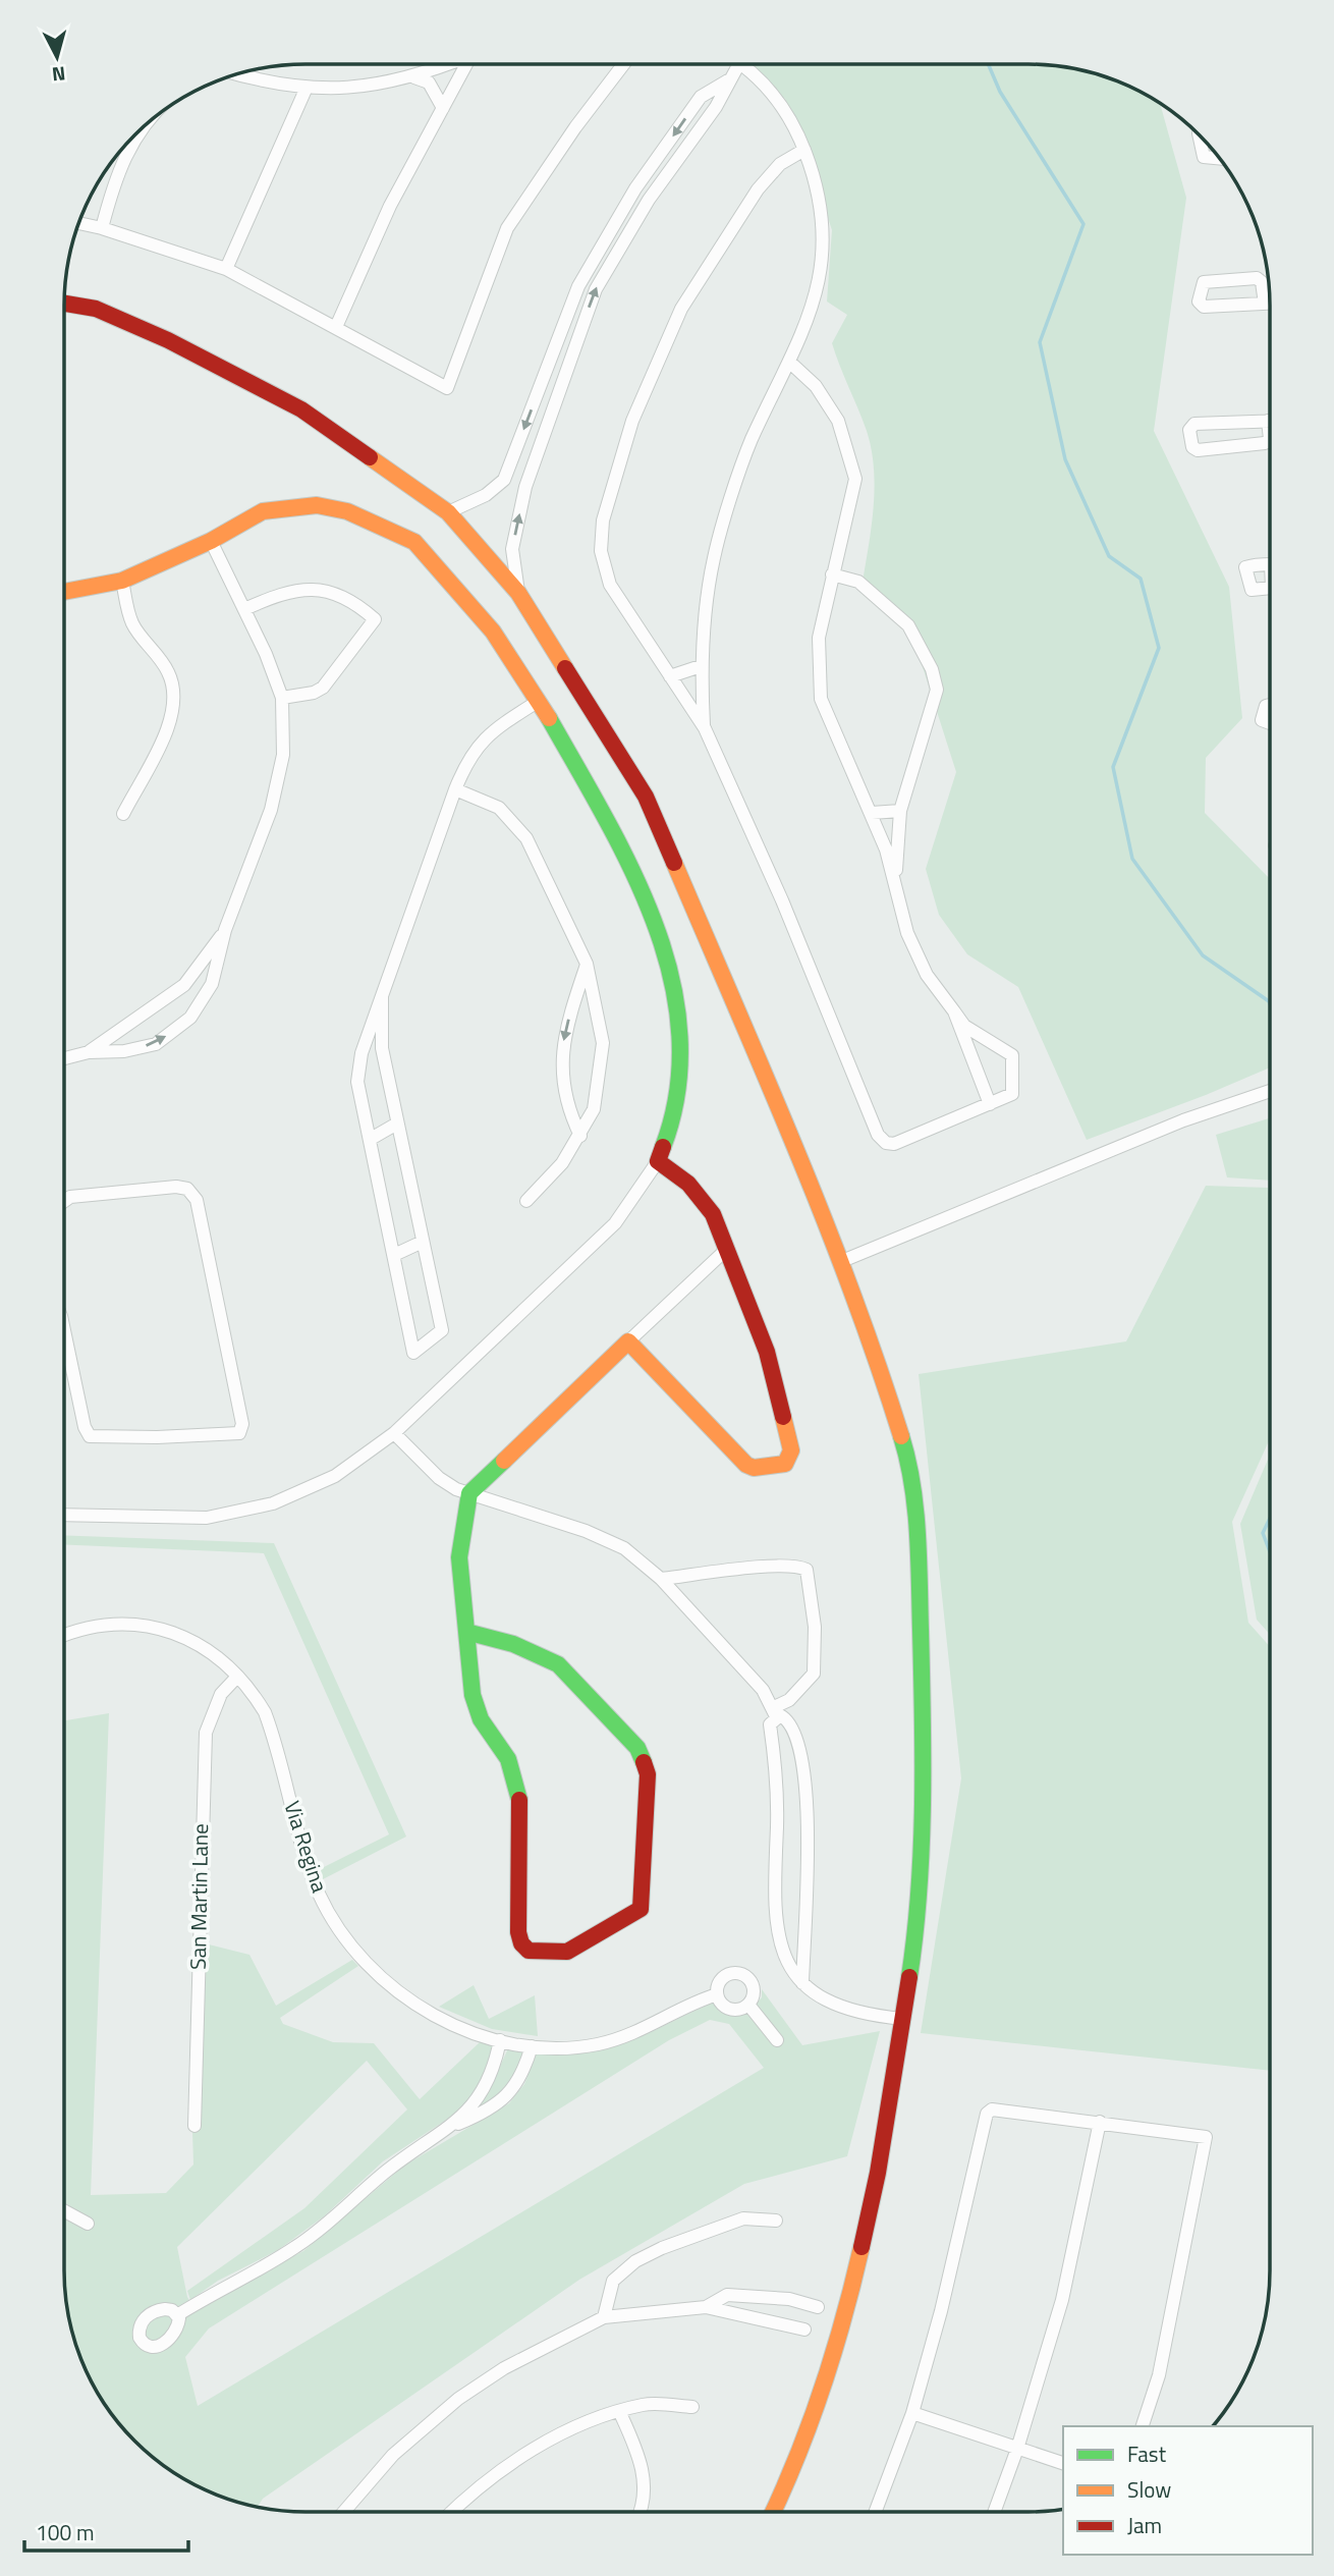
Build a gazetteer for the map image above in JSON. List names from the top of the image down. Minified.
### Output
{"streets":{"street":["Via Regina","San Martin Lane"]},"crossings":[["Via Regina","San Martin Lane"]],"legend":["Fast","Slow","Jam"],"scale_bar":"100 m","north":"bottom"}
